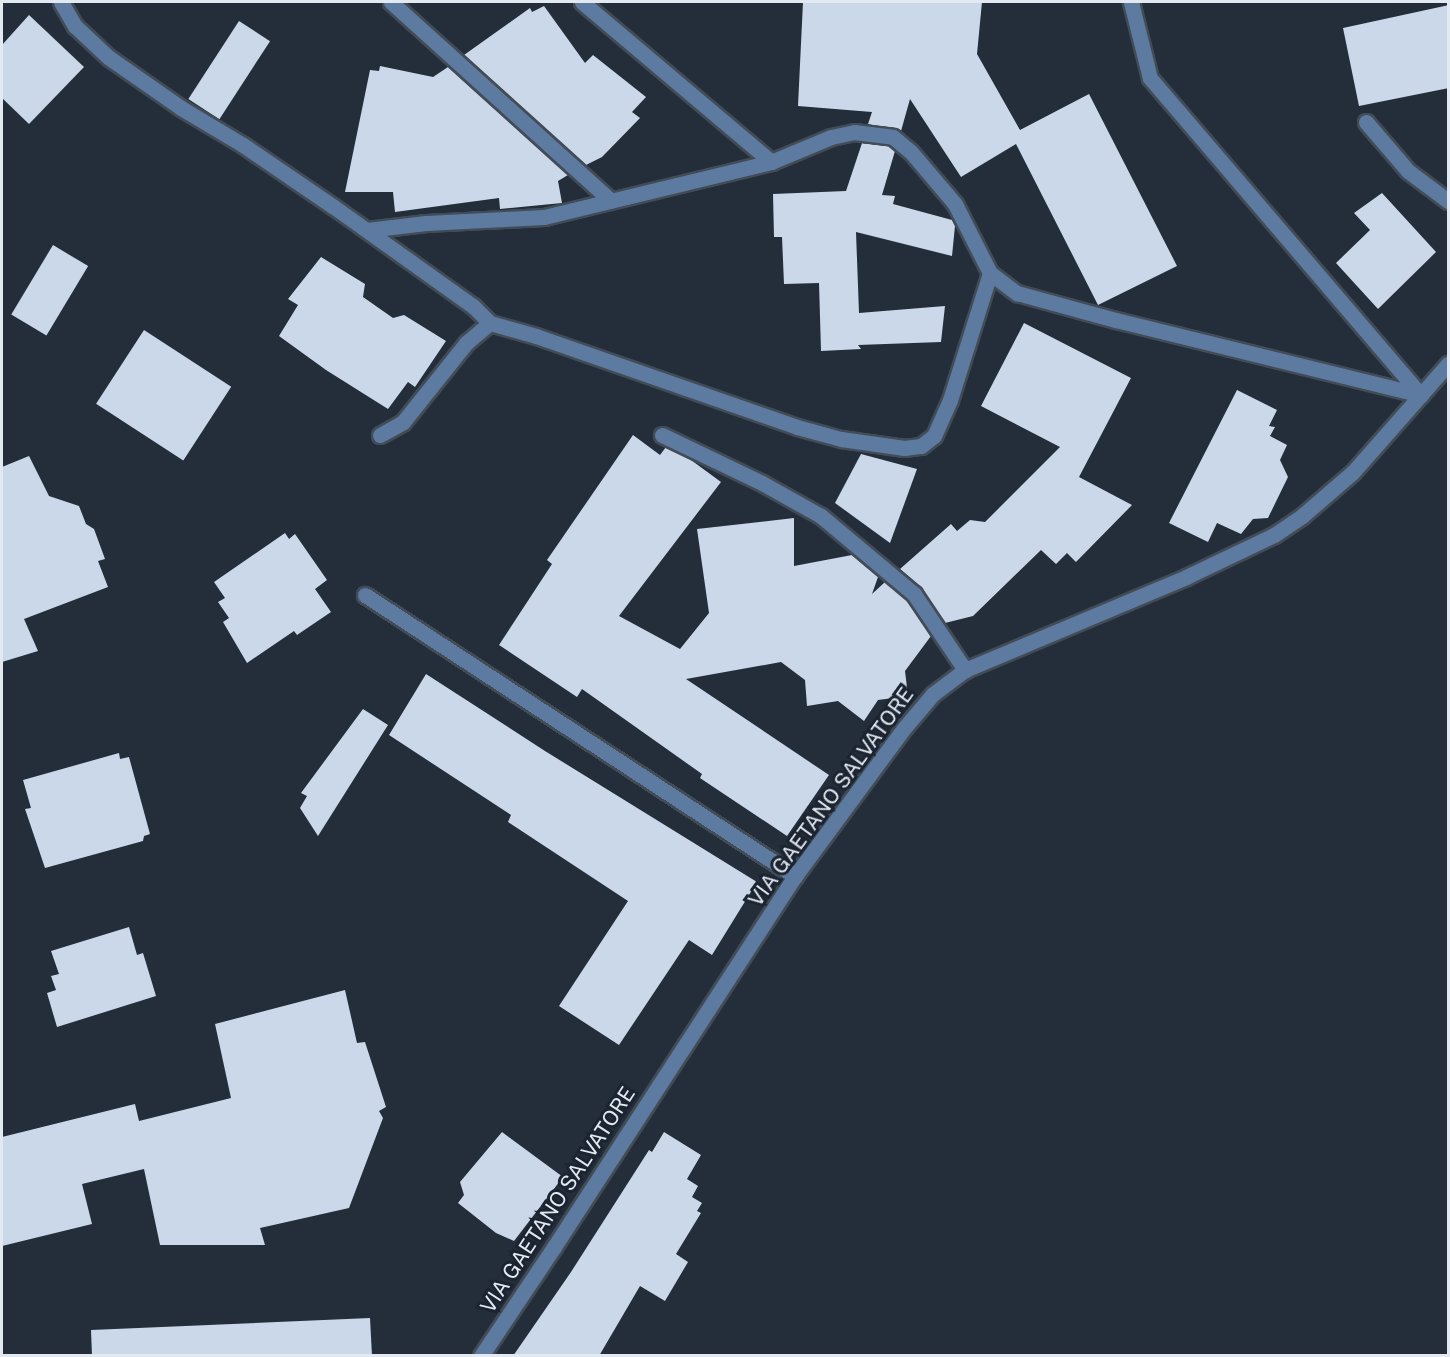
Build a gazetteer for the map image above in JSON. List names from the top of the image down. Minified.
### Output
{"streets":{"street":["VIA GAETANO SALVATORE"]}}
